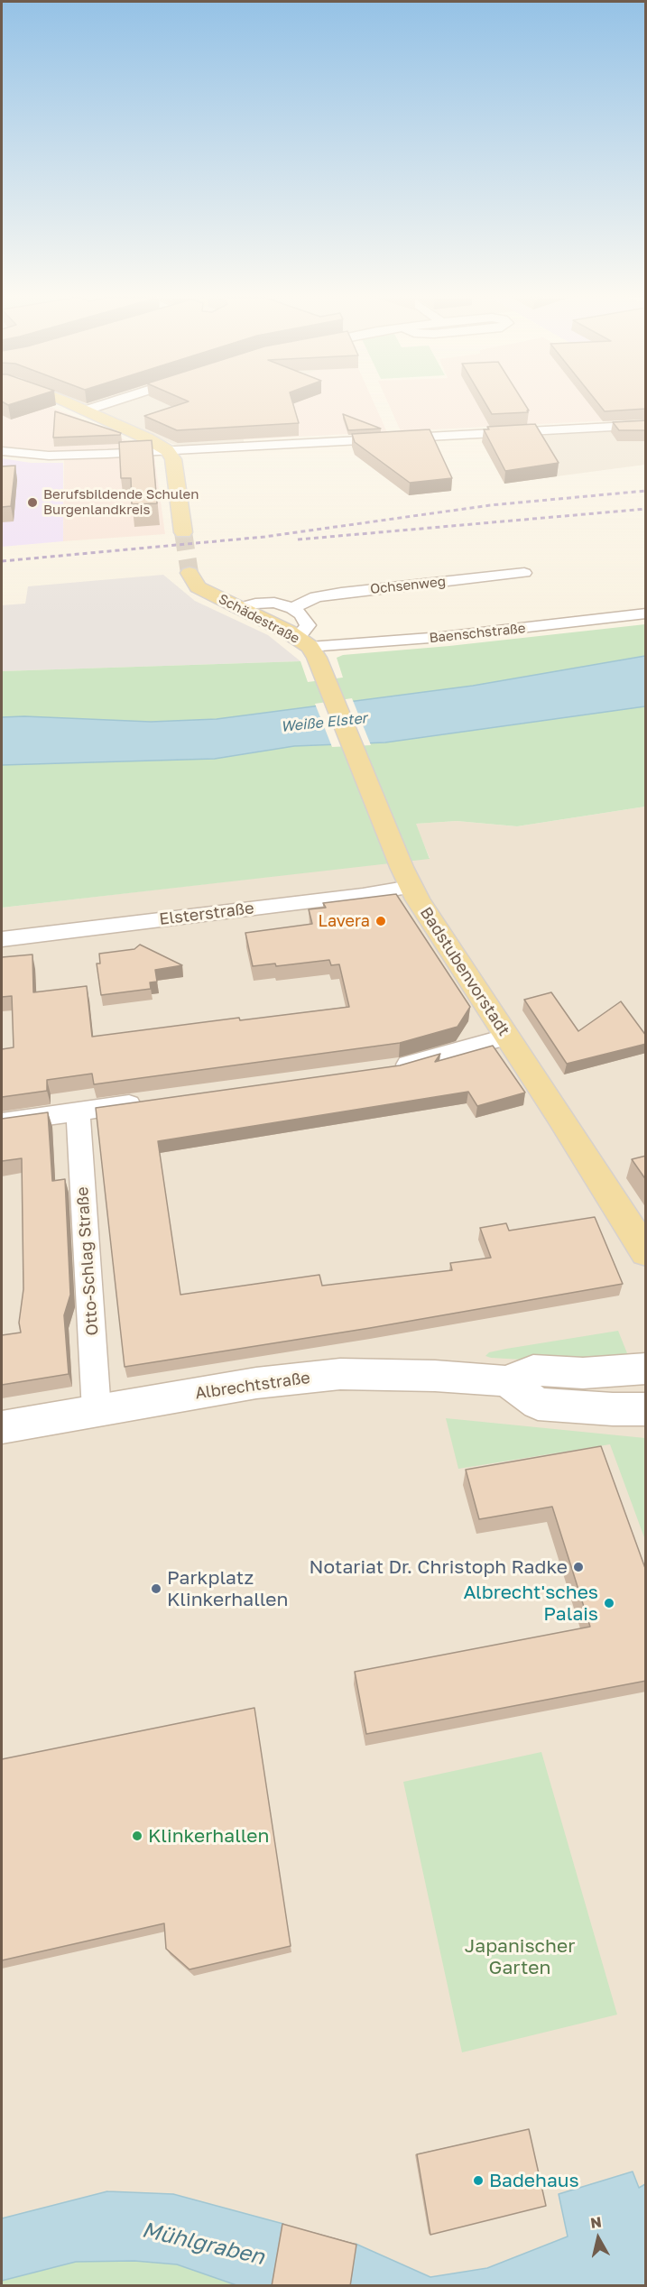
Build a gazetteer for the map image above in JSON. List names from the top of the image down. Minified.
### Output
{"streets":{"main road":["Schädestraße","Badstubenvorstadt","Albrechtstraße"],"street":["Ochsenweg","Baenschstraße","Elsterstraße","Otto-Schlag Straße"]},"crossings":[["Schädestraße","Baenschstraße"],["Schädestraße","Badstubenvorstadt"],["Elsterstraße","Badstubenvorstadt"],["Otto-Schlag Straße","Albrechtstraße"]],"water":["Weiße Elster","Mühlgraben"],"parks":["Japanischer Garten"],"places":["Berufsbildende Schulen Burgenlandkreis","Lavera","Notariat Dr. Christoph Radke","Parkplatz Klinkerhallen","Albrecht'sches Palais","Klinkerhallen","Badehaus"],"north":"top"}
